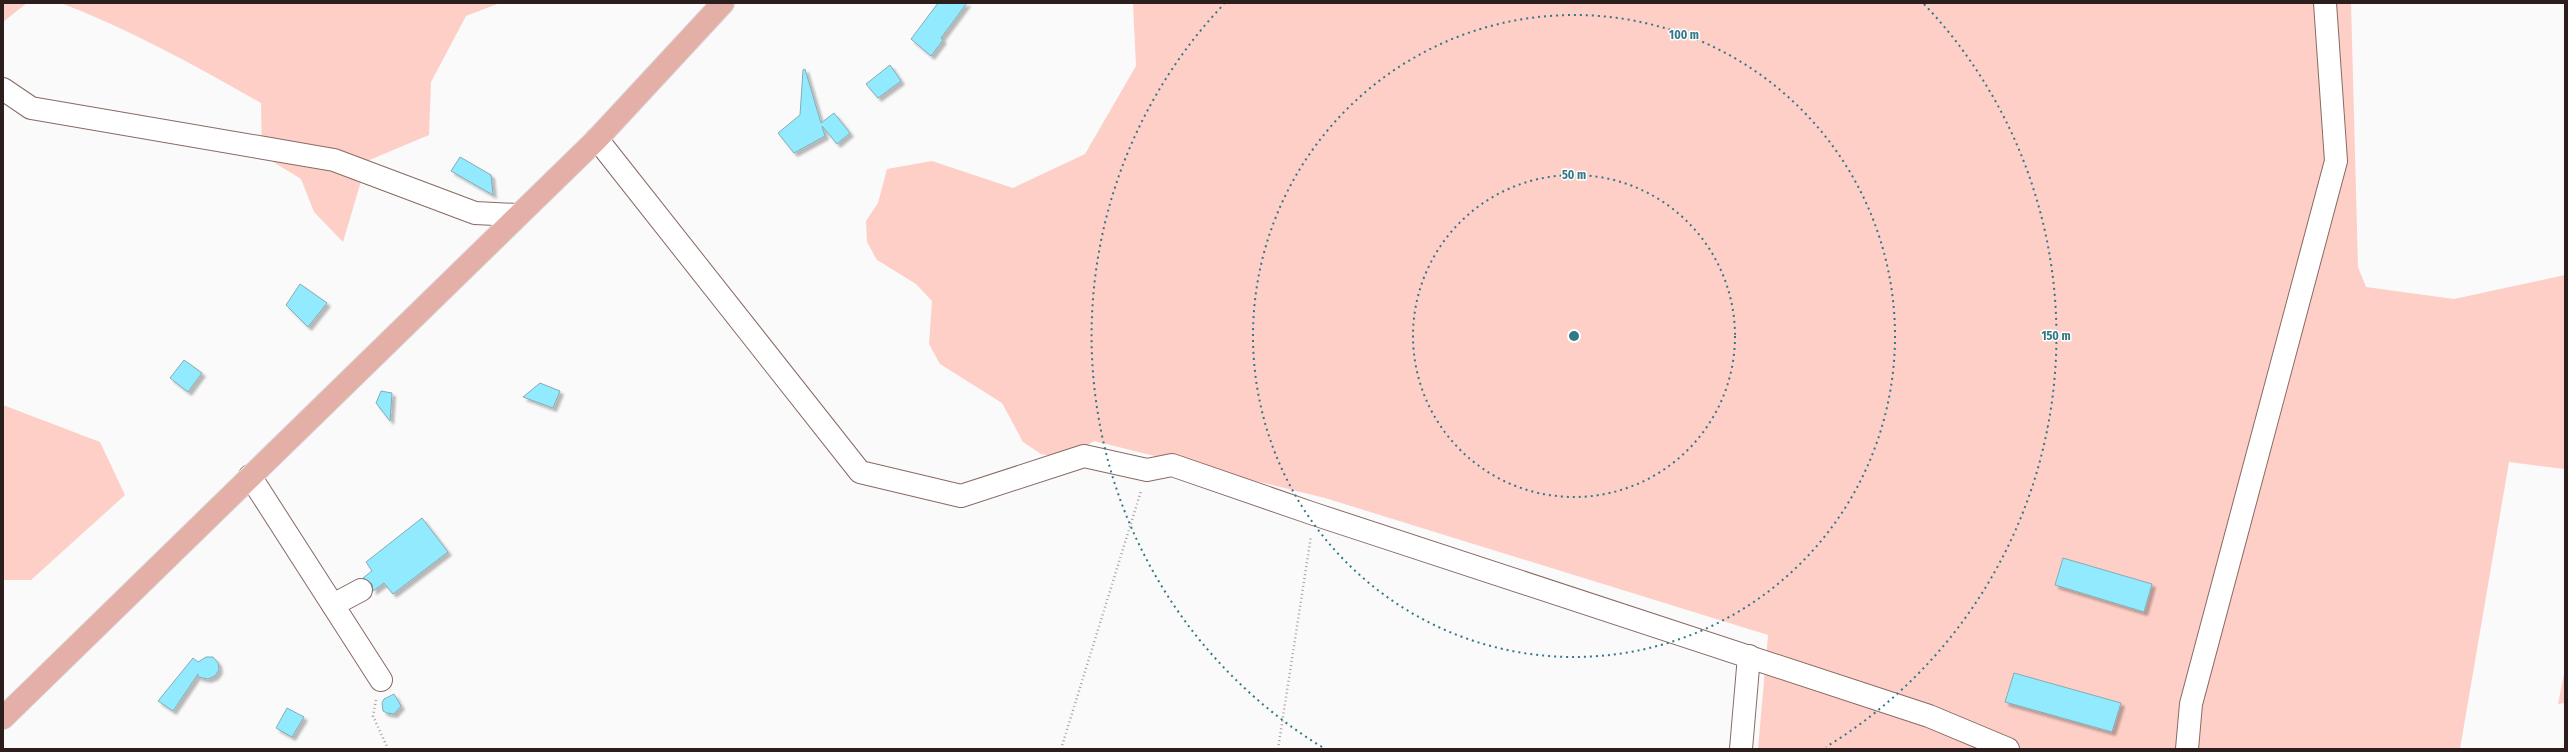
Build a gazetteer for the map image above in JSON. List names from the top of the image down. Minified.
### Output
{"rings":["100 m","50 m","150 m"]}
